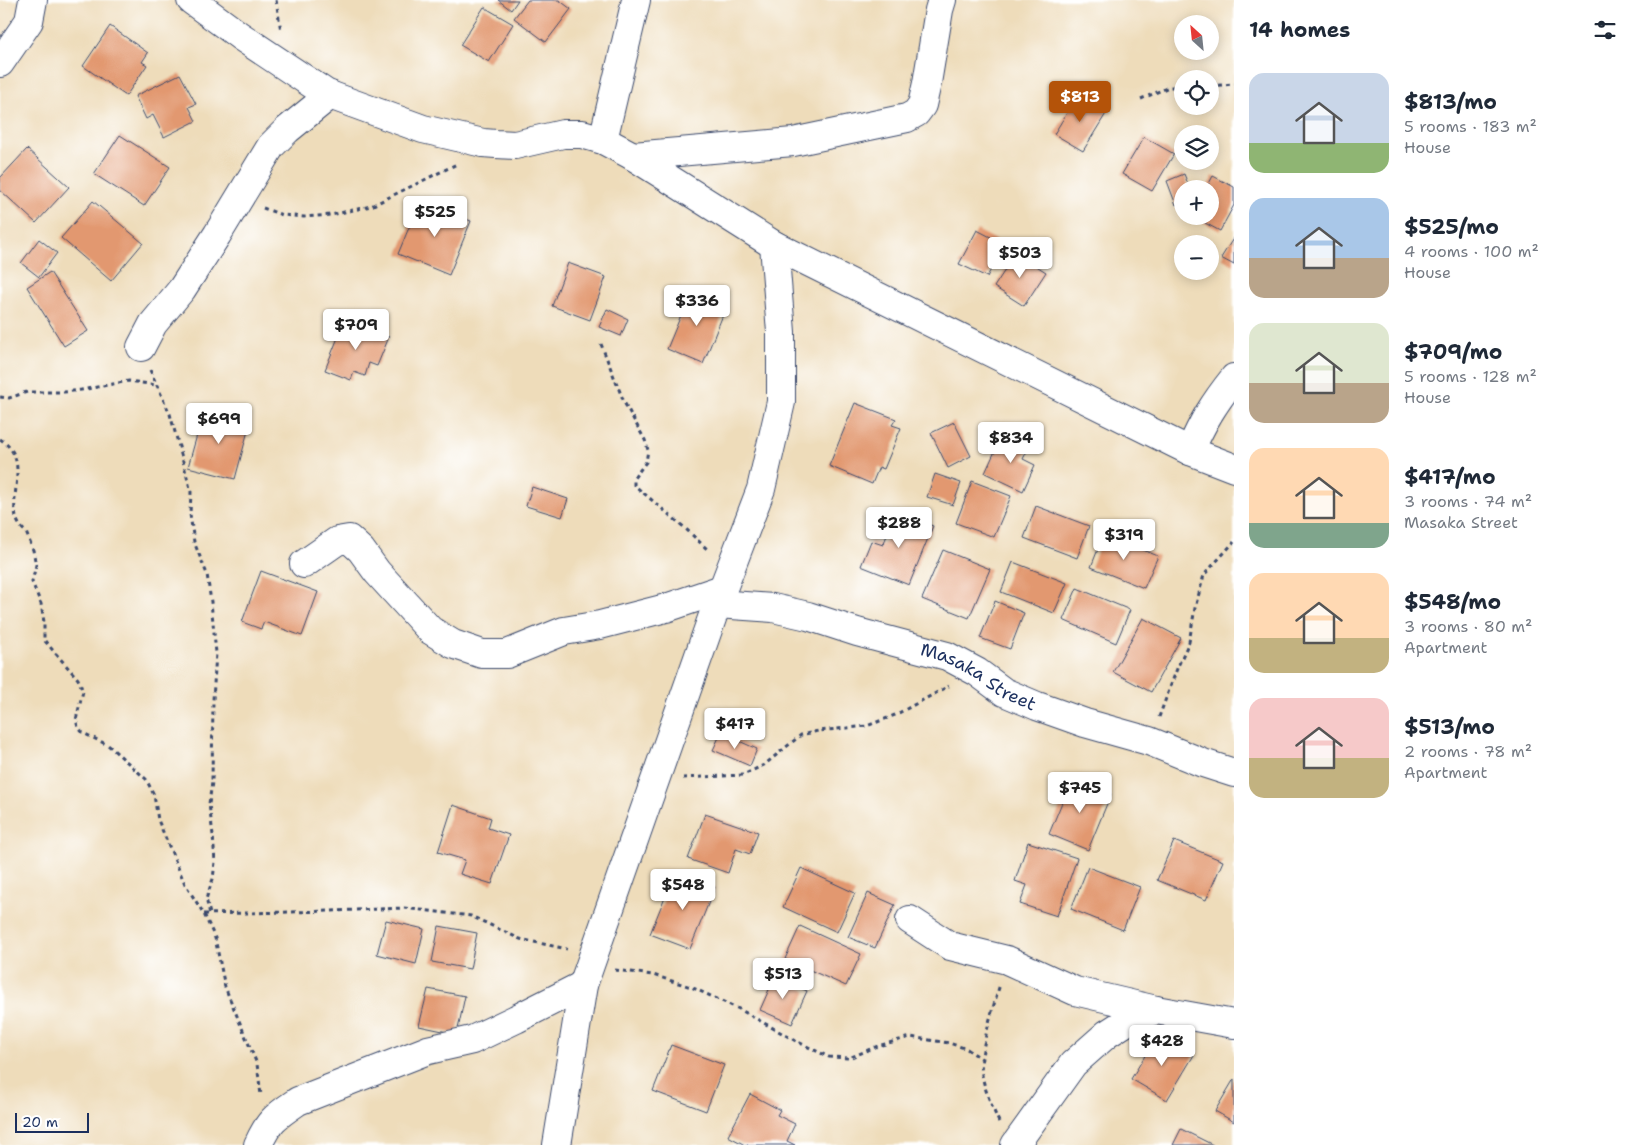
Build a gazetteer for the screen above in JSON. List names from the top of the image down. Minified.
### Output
{"streets":{"street":["Masaka Street"]},"scale_bar":"20 m","north":"top left","page":{"heading":"14 homes","map_buttons":["+","−"],"list":[{"name":"$813/mo","note":"5 rooms · 183 m² · House"},{"name":"$525/mo","note":"4 rooms · 100 m² · House"},{"name":"$709/mo","note":"5 rooms · 128 m² · House"},{"name":"$417/mo","note":"3 rooms · 74 m² · Masaka Street"},{"name":"$548/mo","note":"3 rooms · 80 m² · Apartment"},{"name":"$513/mo","note":"2 rooms · 78 m² · Apartment"}],"price":["$813","$525","$503","$336","$709","$699","$834","$288","$319","$417","$745","$548","$513","$428"],"scale":"20 m"}}
